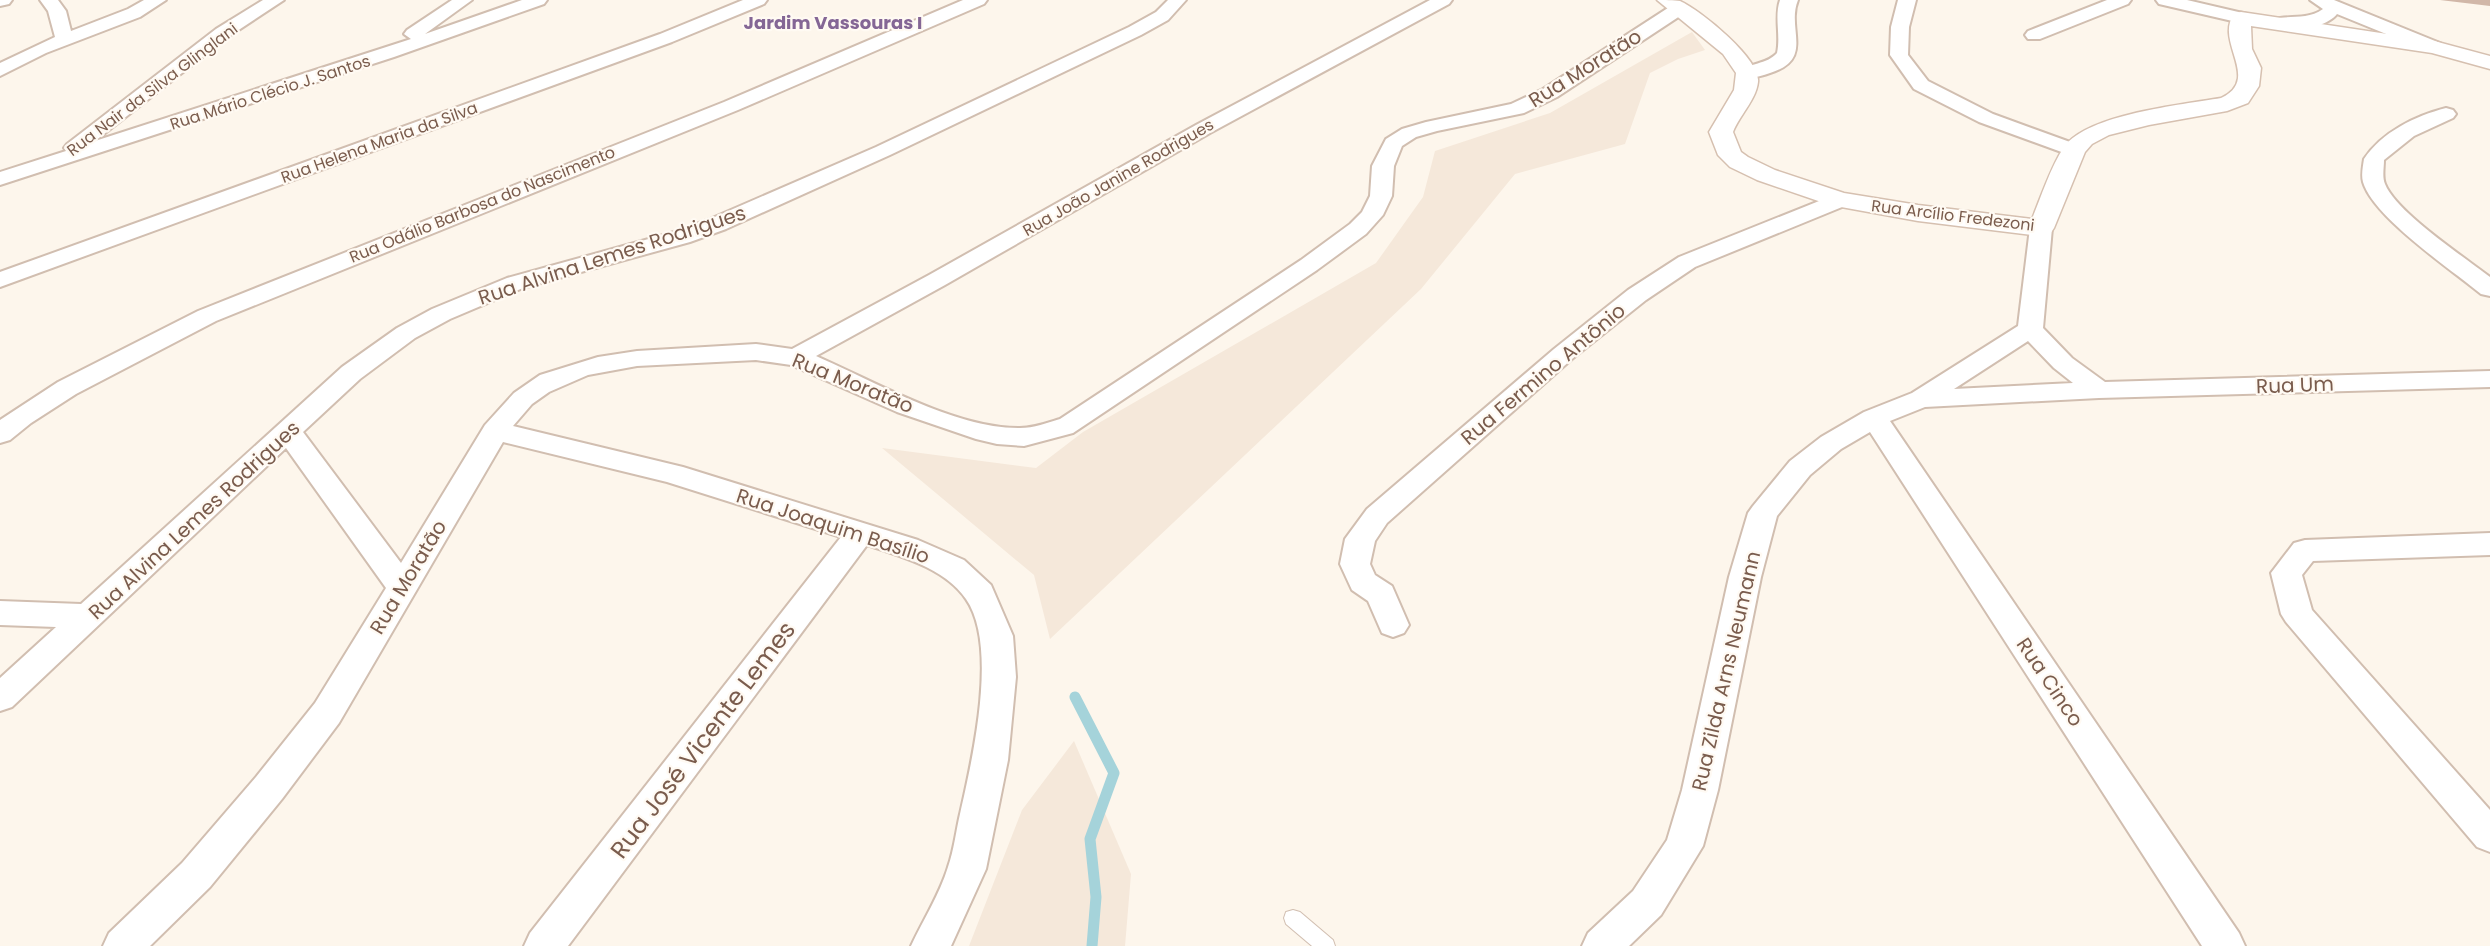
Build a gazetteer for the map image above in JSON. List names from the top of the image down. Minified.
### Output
{"streets":{"street":["Rua Moratão","Rua Nair da Silva Glinglani","Rua Mário Clécio J. Santos","Rua Helena Maria da Silva","Rua João Janine Rodrigues","Rua Odálio Barbosa do Nascimento","Rua Arcílio Fredezoni","Rua Alvina Lemes Rodrigues","Rua Fermino Antônio","Rua Um","Rua Joaquim Basílio","Rua Zilda Arns Neumann","Rua Cinco","Rua José Vicente Lemes"]},"crossings":[["Rua Moratão","Rua João Janine Rodrigues"],["Rua Moratão","Rua Joaquim Basílio"],["Rua Nair da Silva Glinglani","Rua Mário Clécio J. Santos"],["Rua Arcílio Fredezoni","Rua Fermino Antônio"],["Rua Um","Rua Zilda Arns Neumann"],["Rua Joaquim Basílio","Rua José Vicente Lemes"],["Rua Zilda Arns Neumann","Rua Cinco"]],"districts":["Jardim Vassouras I"]}
